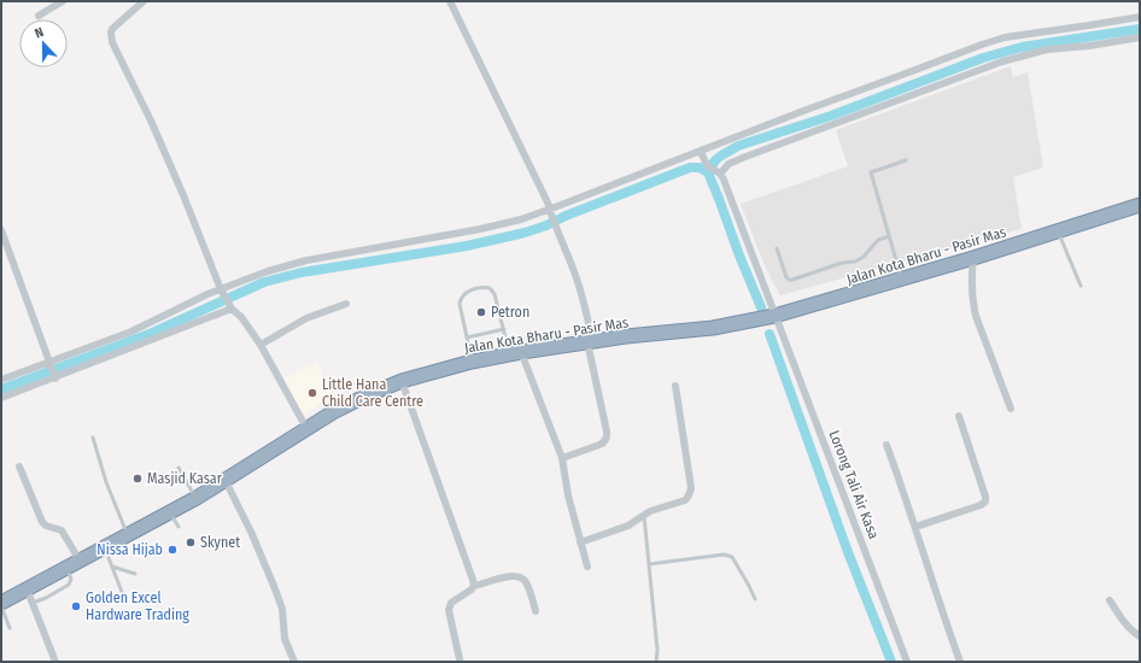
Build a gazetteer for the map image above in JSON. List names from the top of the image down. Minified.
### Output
{"streets":{"highway":["Jalan Kota Bharu - Pasir Mas"],"street":["Lorong Tali Air Kasa"]},"crossings":[["Jalan Kota Bharu - Pasir Mas","Lorong Tali Air Kasa"]],"places":["Petron","Little Hana Child Care Centre","Masjid Kasar","Skynet","Nissa Hijab","Golden Excel Hardware Trading"],"north":"top"}
